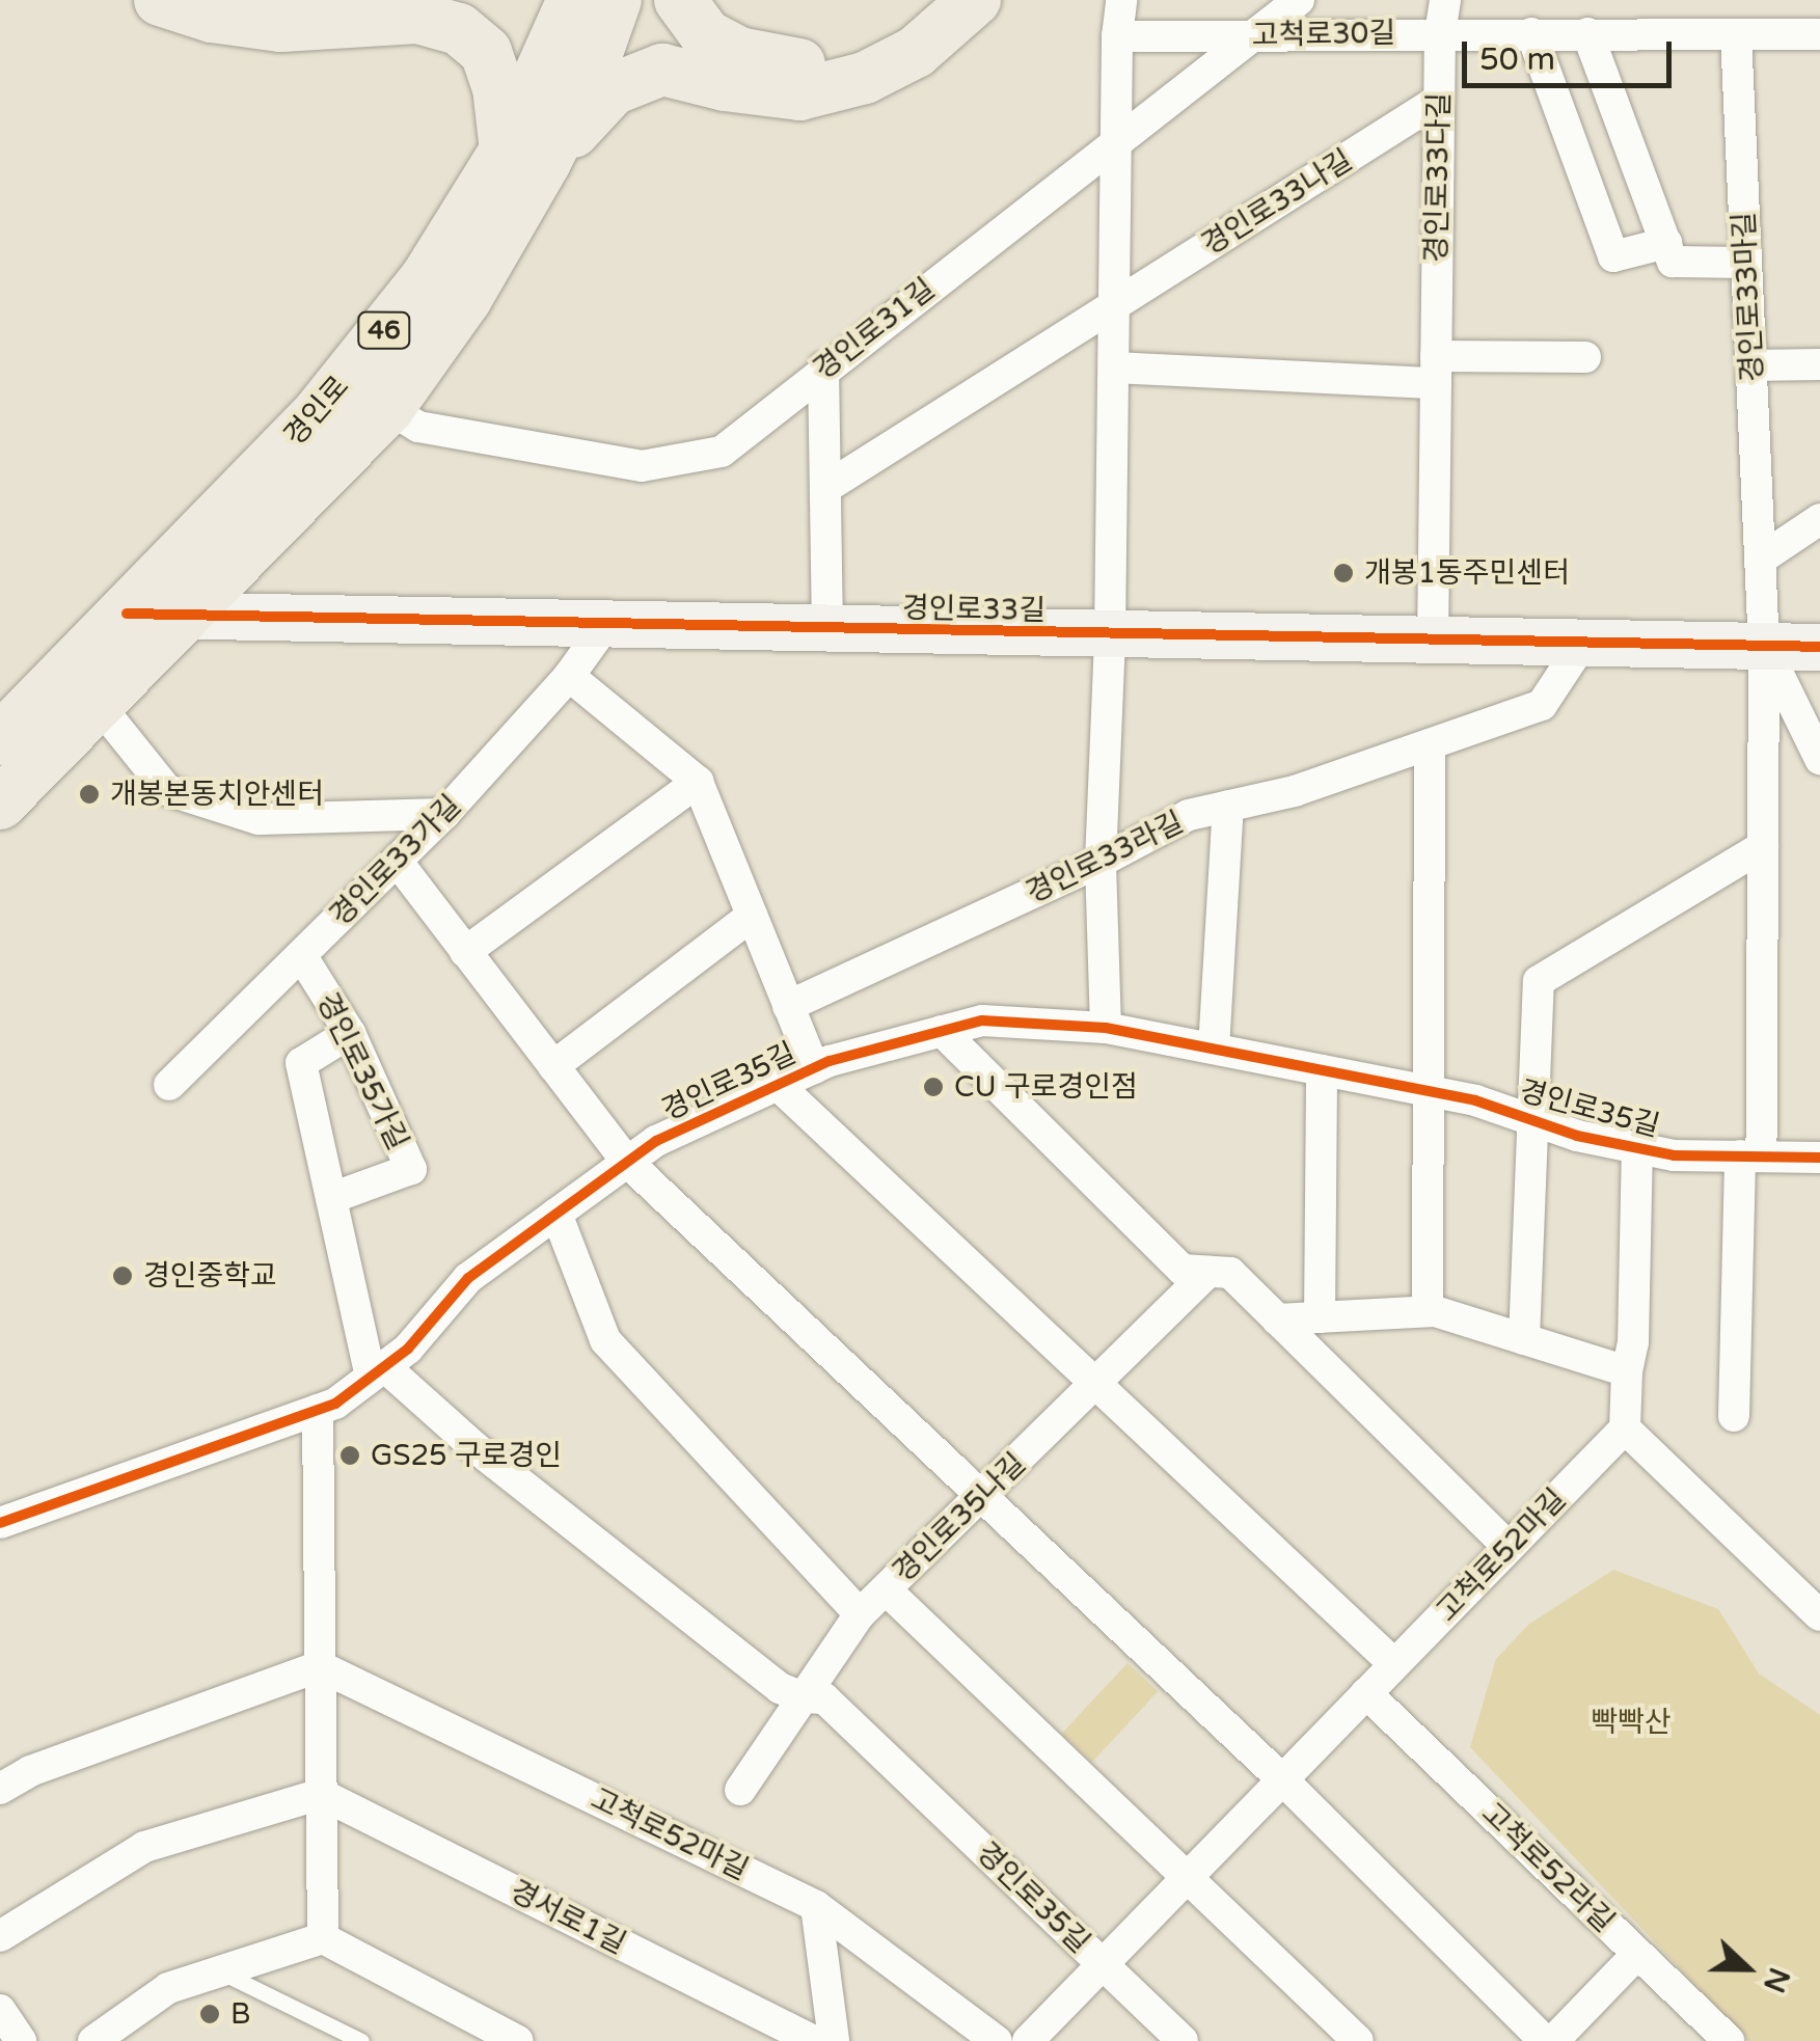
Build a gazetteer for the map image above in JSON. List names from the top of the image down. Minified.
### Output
{"streets":{"main road":["46","경인로"],"street":["고척로30길","경인로33다길","경인로33나길","경인로33마길","경인로31길","경인로33길","경인로33라길","경인로33가길","경인로35가길","경인로35길","경인로35나길","고척로52마길","고척로52라길","경서로1길"]},"crossings":[["고척로30길","경인로33다길"],["고척로30길","경인로33마길"],["고척로30길","경인로31길"],["경인로33다길","경인로33나길"],["경인로33다길","경인로33길"],["경인로33마길","경인로33길"],["경인로31길","경인로"],["경인로","경인로33길"],["경인로33길","경인로33라길"],["경인로33길","경인로33가길"],["경인로33가길","경인로35가길"],["경인로35길","경인로35나길"],["경인로35길","고척로52마길"],["고척로52마길","고척로52라길"]],"parks":["빡빡산"],"places":["개봉1동주민센터","개봉본동치안센터","CU 구로경인점","경인중학교","GS25 구로경인","B"],"scale_bar":"50 m","north":"right"}
